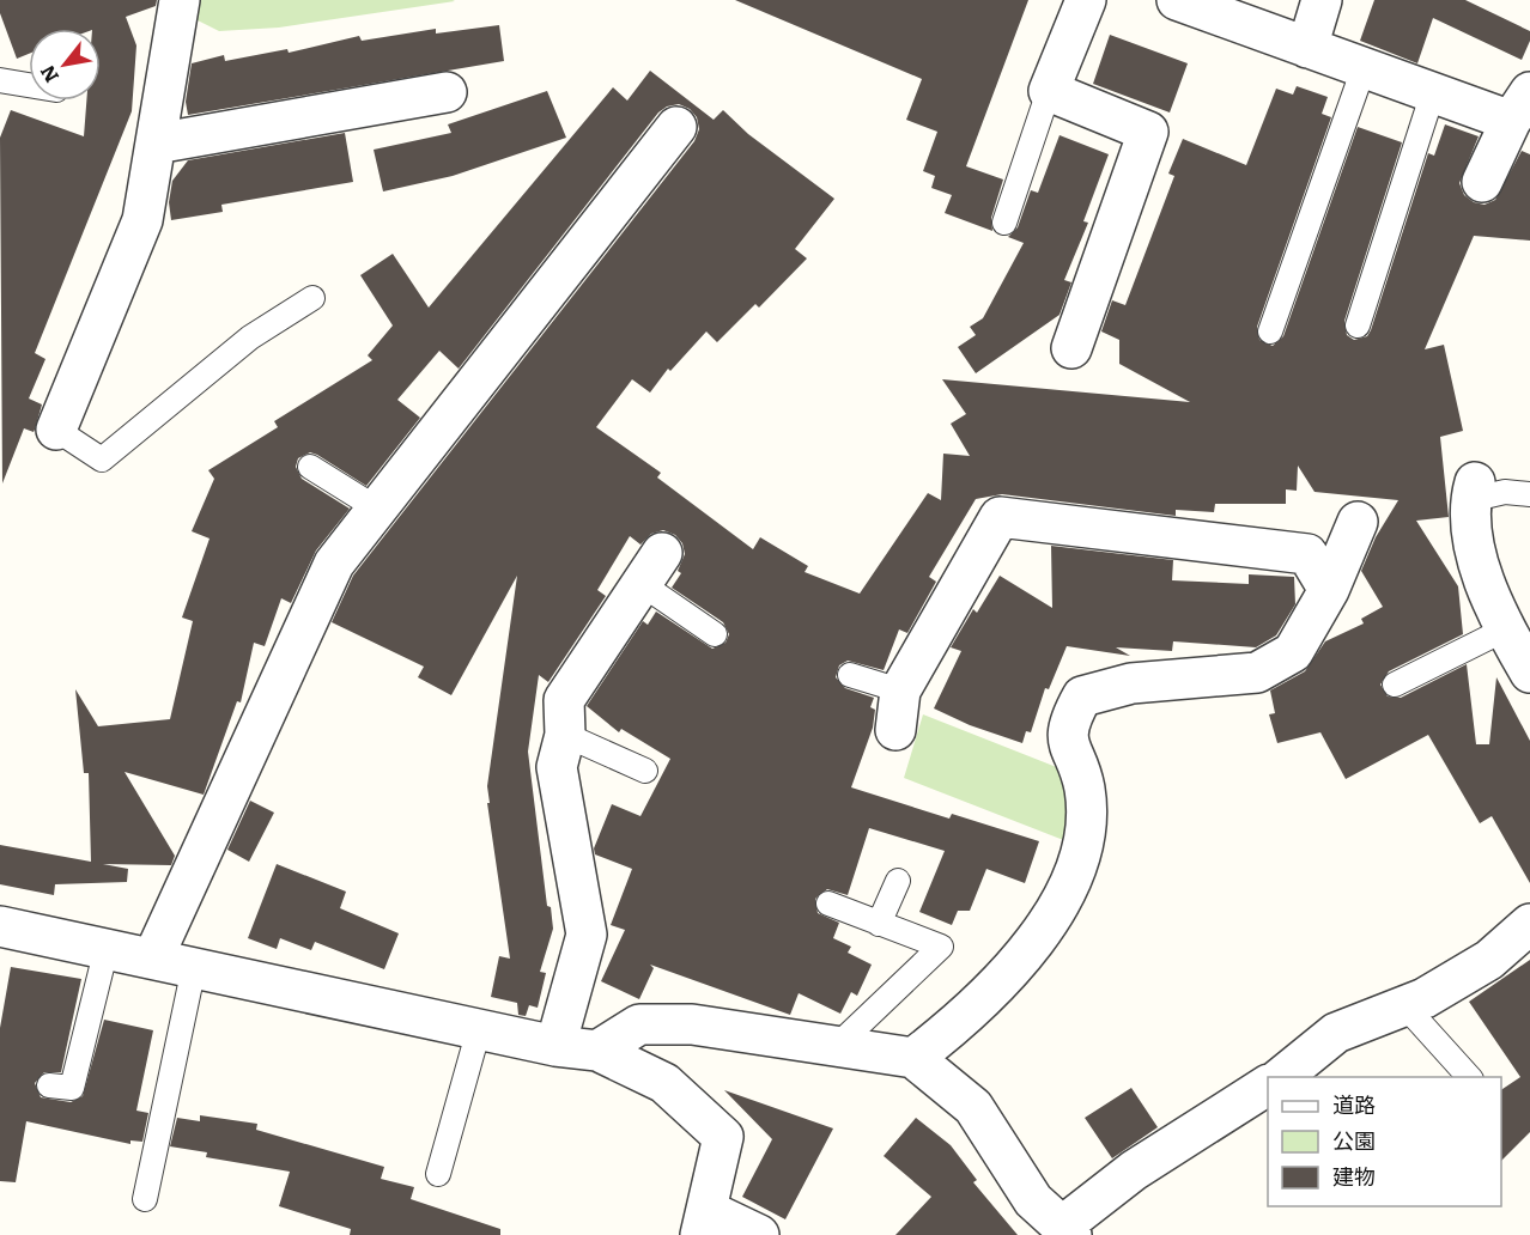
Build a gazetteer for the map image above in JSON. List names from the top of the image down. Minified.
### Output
{"legend":["道路","公園","建物"],"north":"bottom left"}
